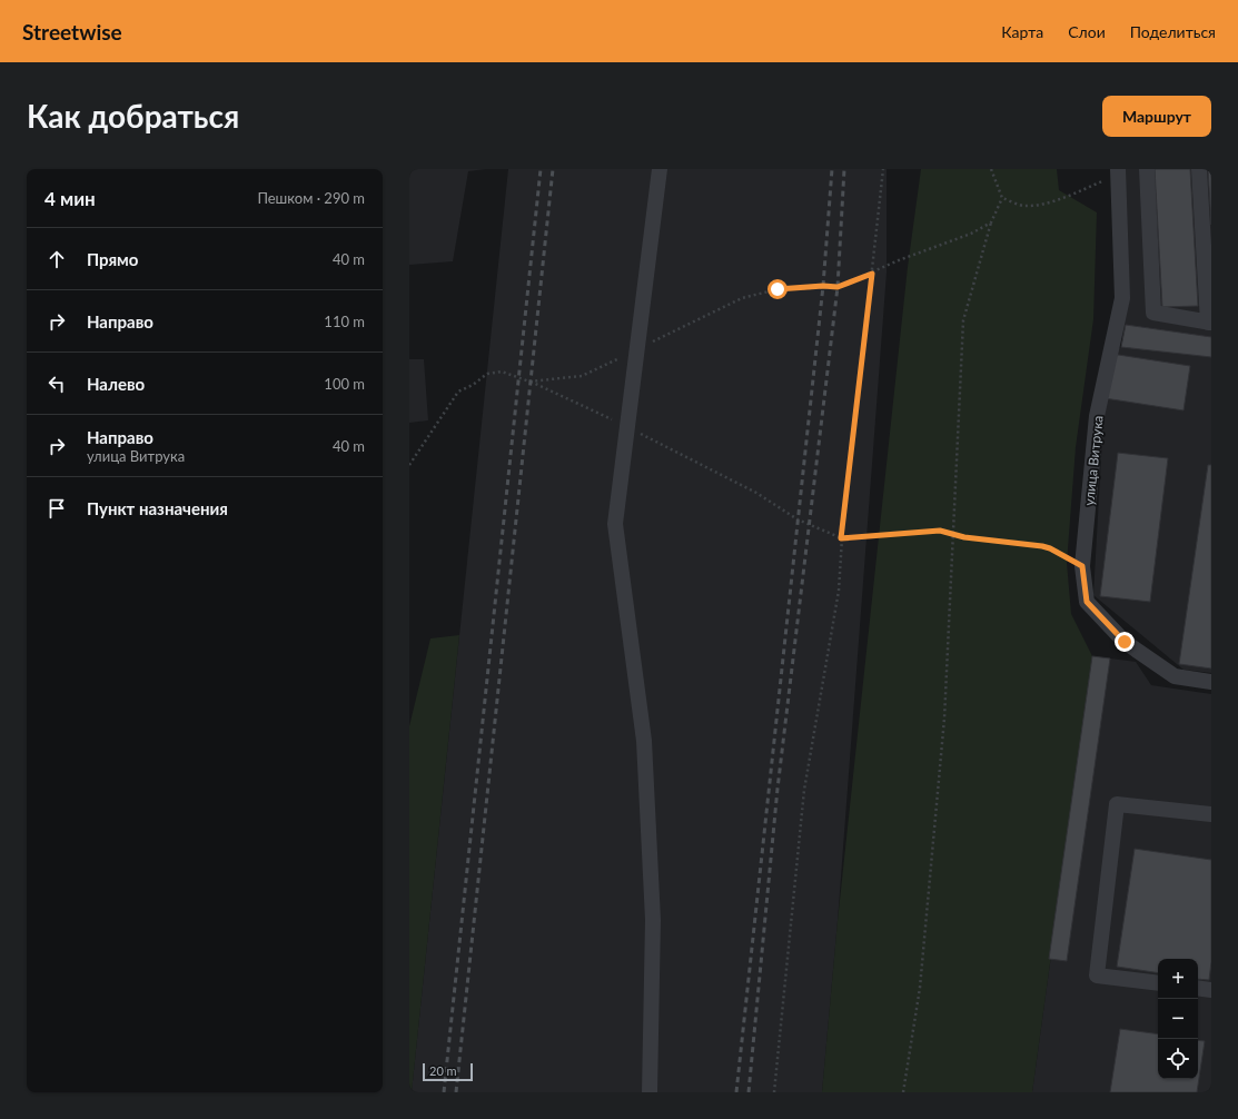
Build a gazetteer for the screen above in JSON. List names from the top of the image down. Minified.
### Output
{"streets":{"street":["улица Витрука"]},"scale_bar":"20 m","page":{"header":"Streetwise","nav":["Карта","Слои","Поделиться"],"buttons":"Маршрут","title":"Как добраться","heading":["4 мин","Пешком · 290 m"],"list":[["Прямо","40 m"],["Направо","110 m"],["Налево","100 m"],["Направо","улица Витрука","40 m"],"Пункт назначения"],"map_buttons":["+","−"],"scale":"20 m"}}
